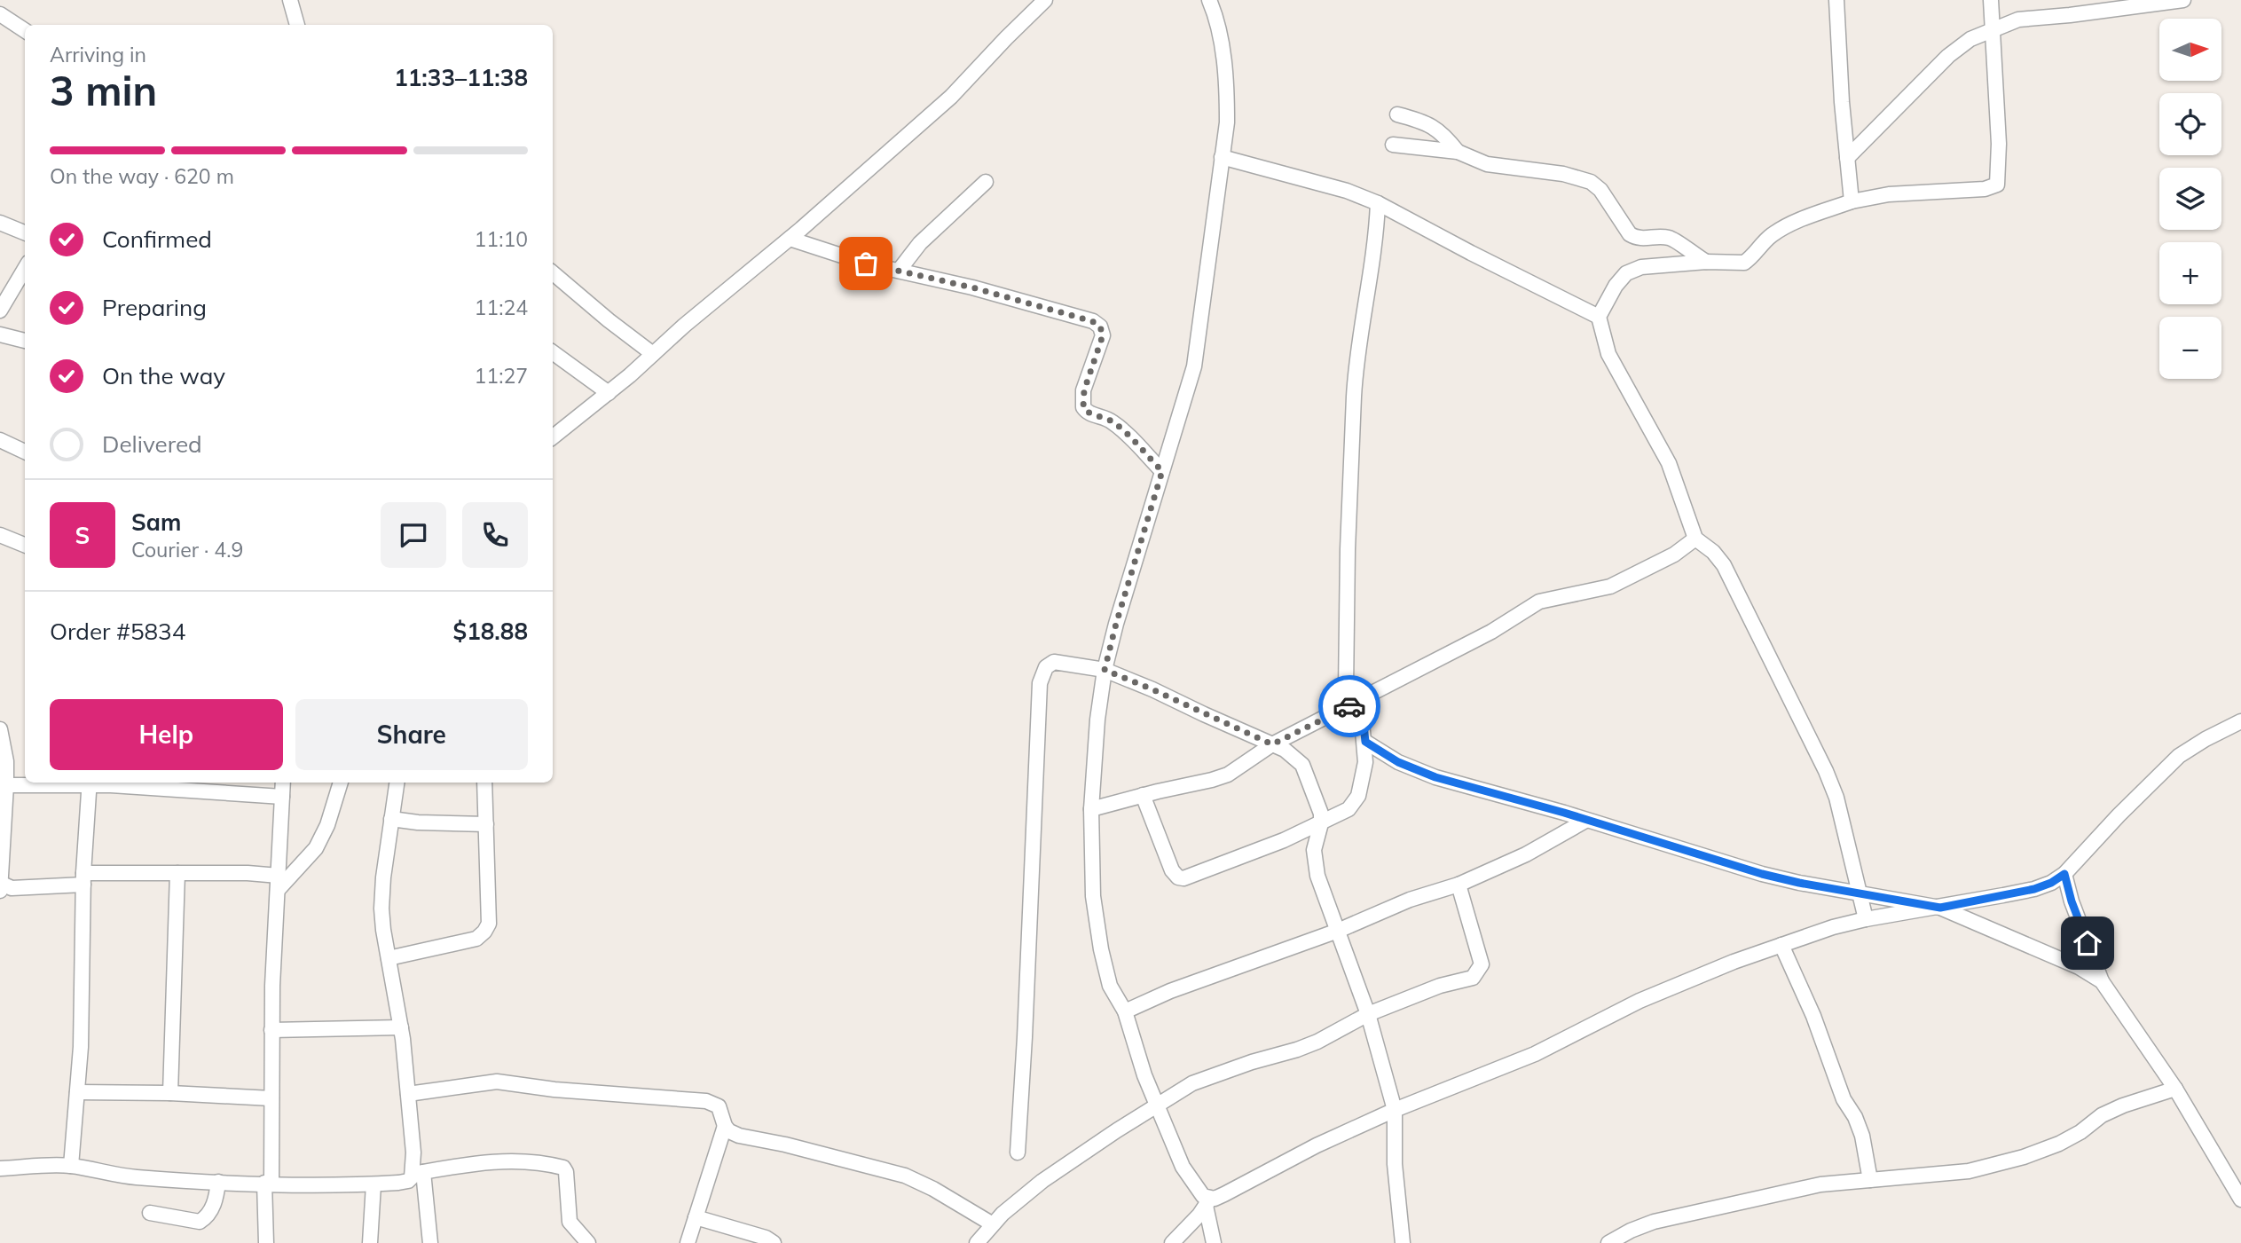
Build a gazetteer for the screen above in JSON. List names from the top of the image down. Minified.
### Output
{"north":"right","page":{"map_buttons":["+","−"],"heading":["3 min","Arriving in","11:33–11:38"],"panel":["Sam","Courier · 4.9","Order #5834","$18.88"],"bar":"On the way · 620 m","list":[["Confirmed","11:10"],["Preparing","11:24"],["On the way","11:27"],"Delivered"],"round":"S","buttons":["Help","Share"]}}
